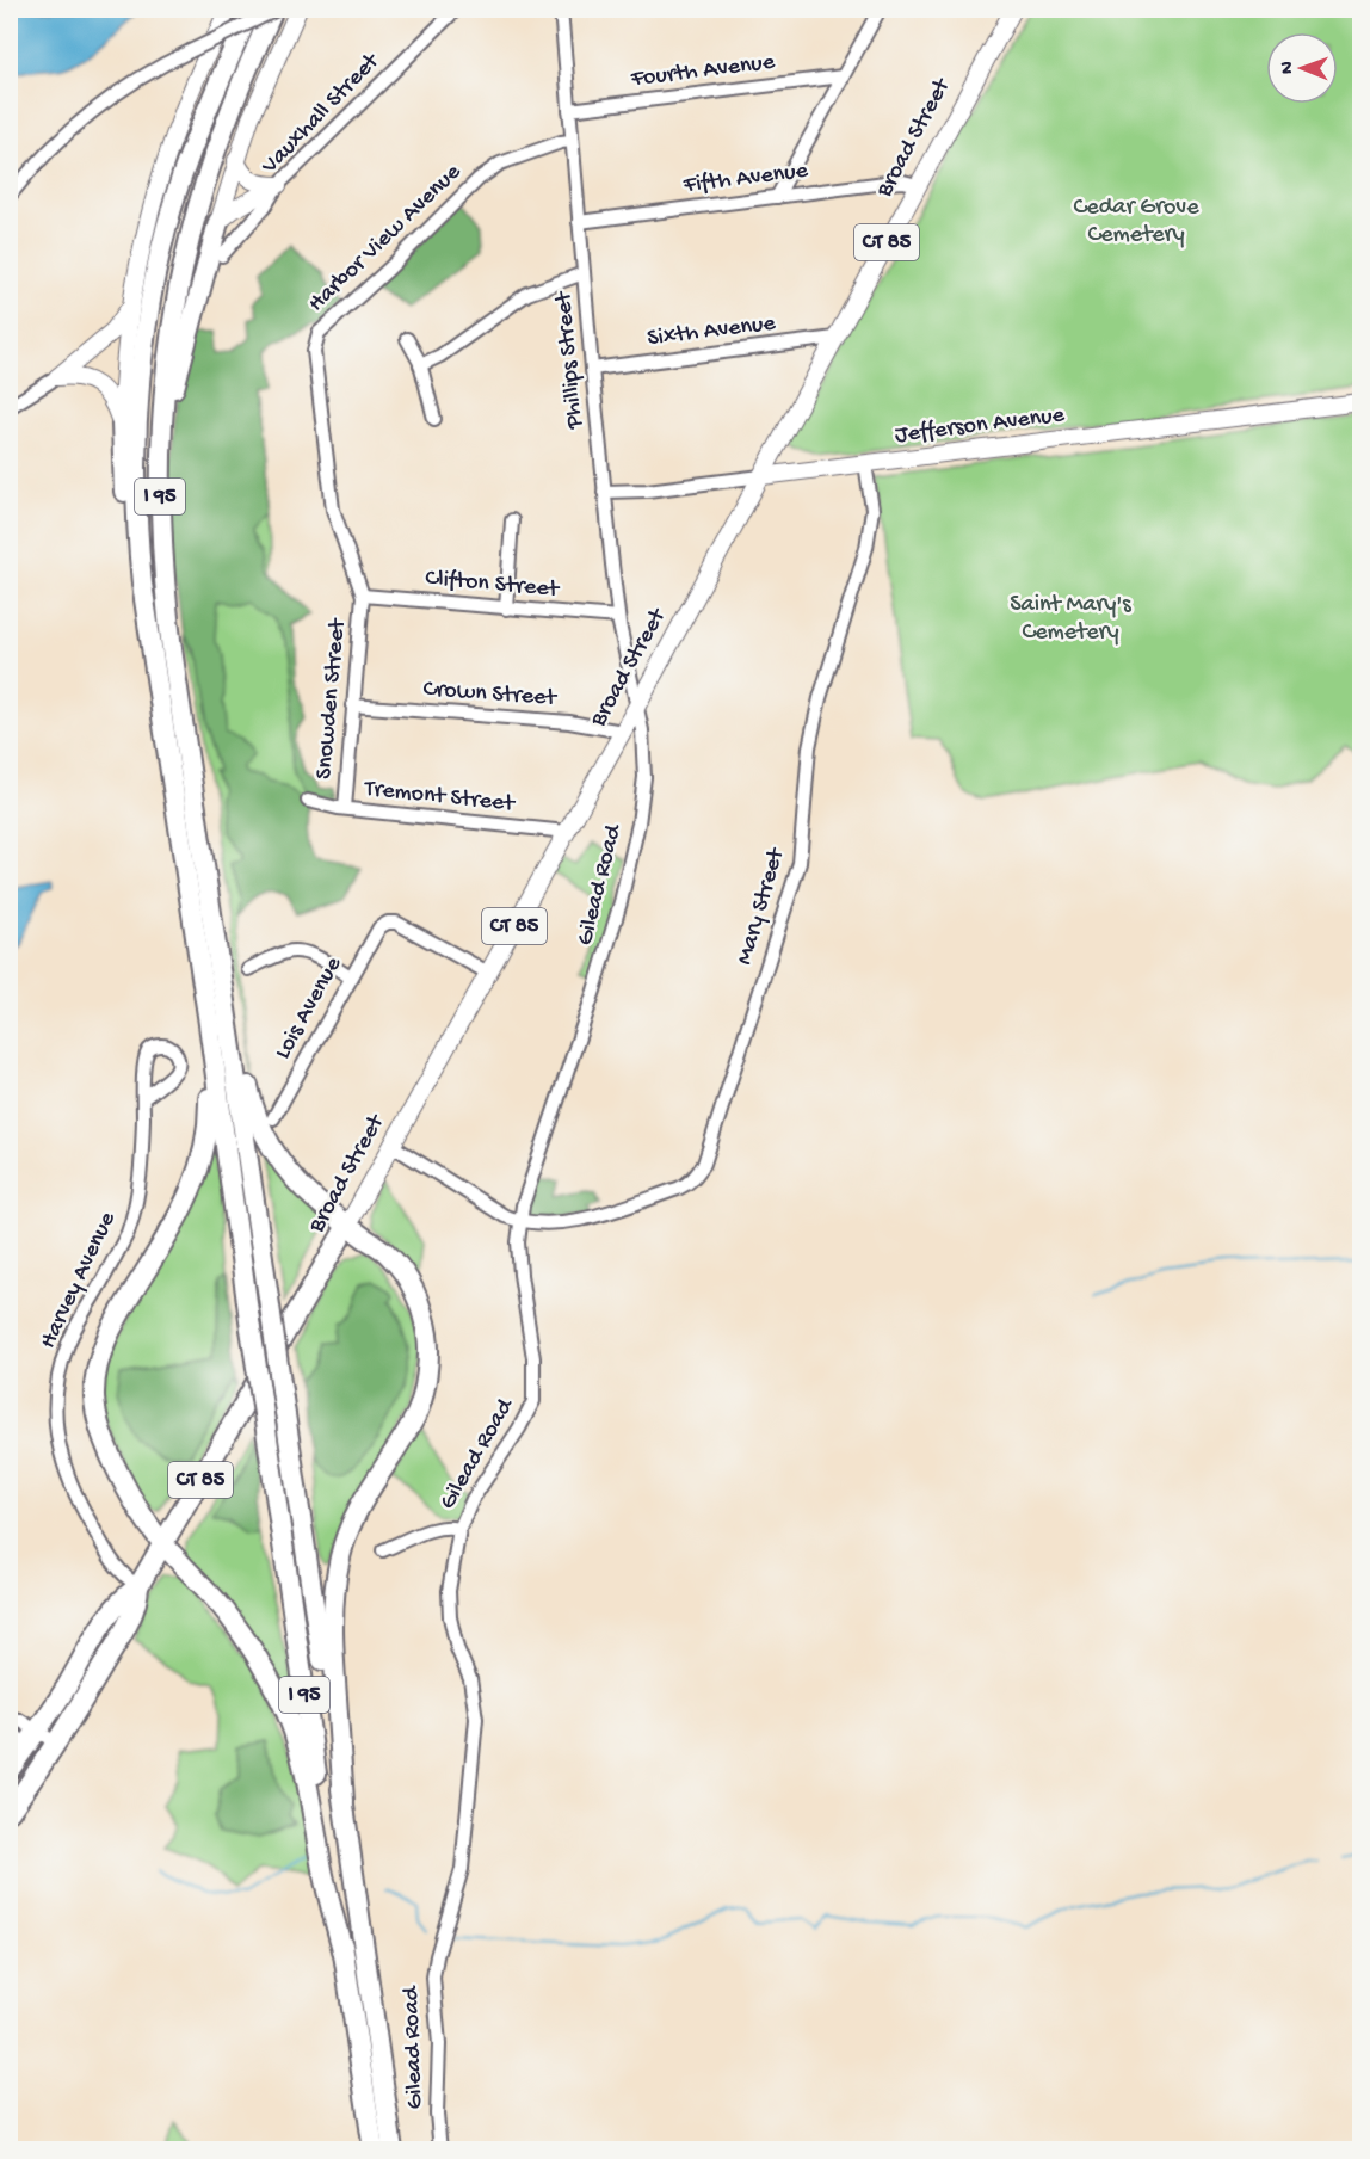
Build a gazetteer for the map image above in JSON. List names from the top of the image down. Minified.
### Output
{"streets":{"highway":["Broad Street","CT 85","I 95"],"main road":["Jefferson Avenue"],"street":["Fourth Avenue","Vauxhall Street","Fifth Avenue","Harbor View Avenue","Sixth Avenue","Phillips Street","Clifton Street","Crown Street","Snowden Street","Tremont Street","Gilead Road","Mary Street","Lois Avenue","Harvey Avenue"]},"crossings":[["Fourth Avenue","Phillips Street"],["Broad Street","Fifth Avenue"],["Broad Street","CT 85"],["Broad Street","Sixth Avenue"],["Broad Street","Phillips Street"],["Broad Street","Jefferson Avenue"],["Broad Street","Crown Street"],["Broad Street","Tremont Street"],["Broad Street","Gilead Road"],["Broad Street","Lois Avenue"],["Fifth Avenue","Phillips Street"],["Harbor View Avenue","Phillips Street"],["Harbor View Avenue","Clifton Street"],["Harbor View Avenue","Snowden Street"],["CT 85","Harvey Avenue"],["Sixth Avenue","Phillips Street"],["Phillips Street","Jefferson Avenue"],["Phillips Street","Clifton Street"],["Phillips Street","Gilead Road"],["Jefferson Avenue","Mary Street"],["Clifton Street","Snowden Street"],["Crown Street","Snowden Street"],["Snowden Street","Tremont Street"],["Gilead Road","Mary Street"]],"parks":["Cedar Grove Cemetery","Saint Mary's Cemetery"],"north":"left"}
